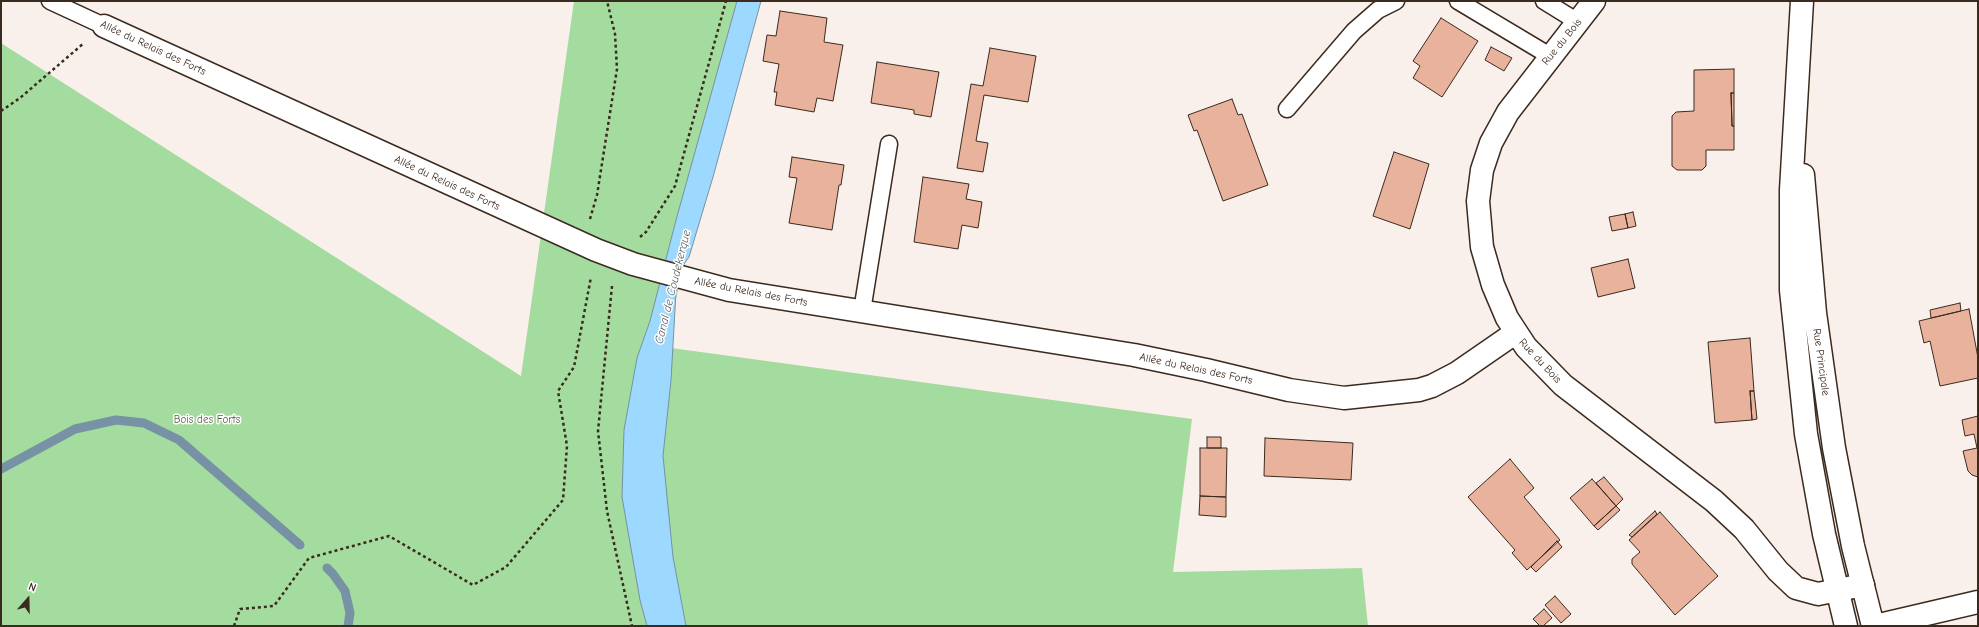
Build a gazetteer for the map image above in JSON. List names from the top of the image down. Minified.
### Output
{"streets":{"street":["Rue du Bois","Allée du Relais des Forts","Rue Principale"]},"crossings":[["Rue du Bois","Allée du Relais des Forts"],["Rue du Bois","Rue Principale"]],"water":["Canal de Coudekerque"],"parks":["Bois des Forts"],"north":"top"}
